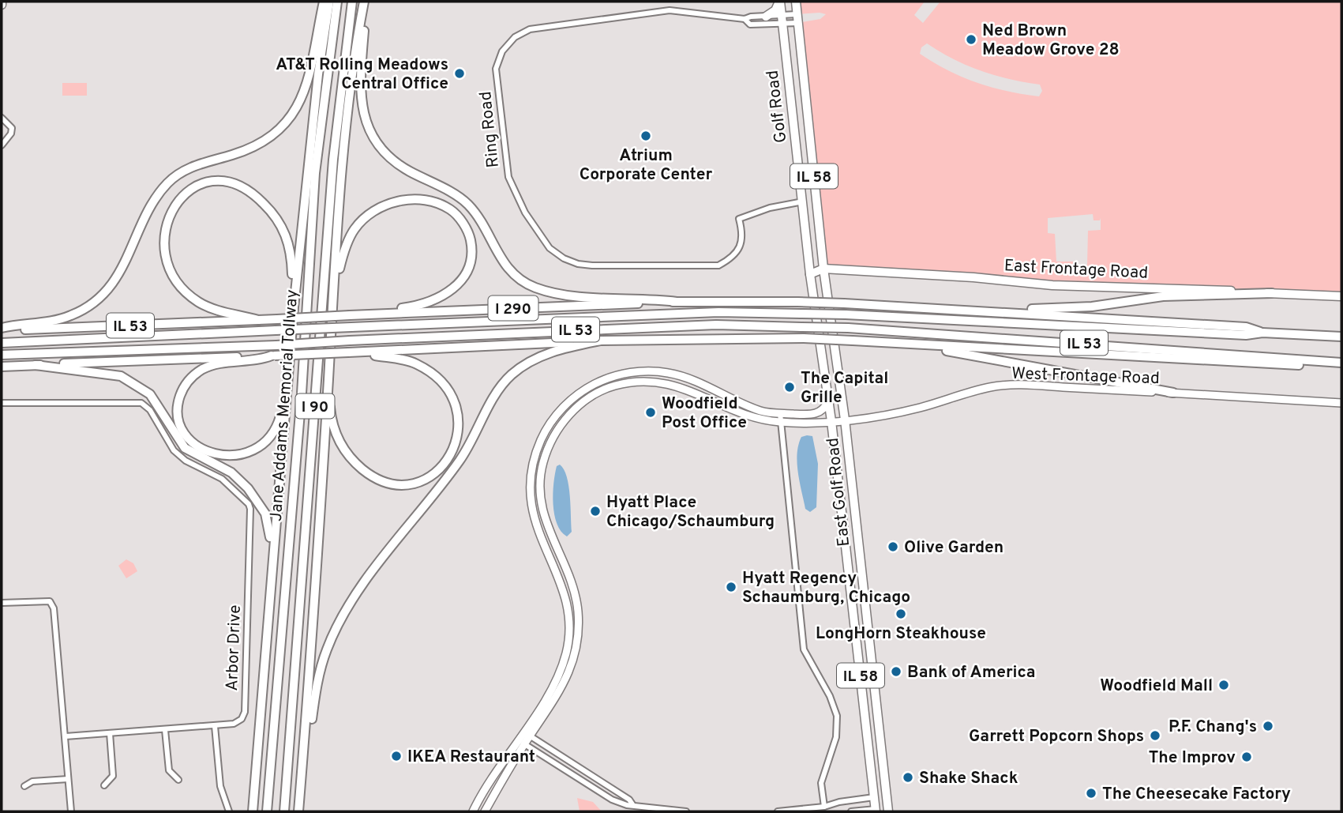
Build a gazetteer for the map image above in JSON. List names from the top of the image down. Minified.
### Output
{"streets":{"highway":["I 290","IL 53","Jane Addams Memorial Tollway","I 90"],"main road":["Golf Road","IL 58","East Frontage Road","East Golf Road"],"street":["Ring Road","West Frontage Road","Arbor Drive"]},"crossings":[["Golf Road","Ring Road"],["Golf Road","East Frontage Road"],["Golf Road","East Golf Road"],["East Frontage Road","East Golf Road"],["I 290","IL 53"],["West Frontage Road","East Golf Road"]],"places":["Ned Brown Meadow Grove 28","AT&T Rolling Meadows Central Office","Atrium Corporate Center","The Capital Grille","Woodfield Post Office","Hyatt Place Chicago/Schaumburg","Olive Garden","Hyatt Regency Schaumburg, Chicago","LongHorn Steakhouse","Bank of America","Woodfield Mall","P.F. Chang's","Garrett Popcorn Shops","IKEA Restaurant","The Improv","Shake Shack","The Cheesecake Factory"]}
